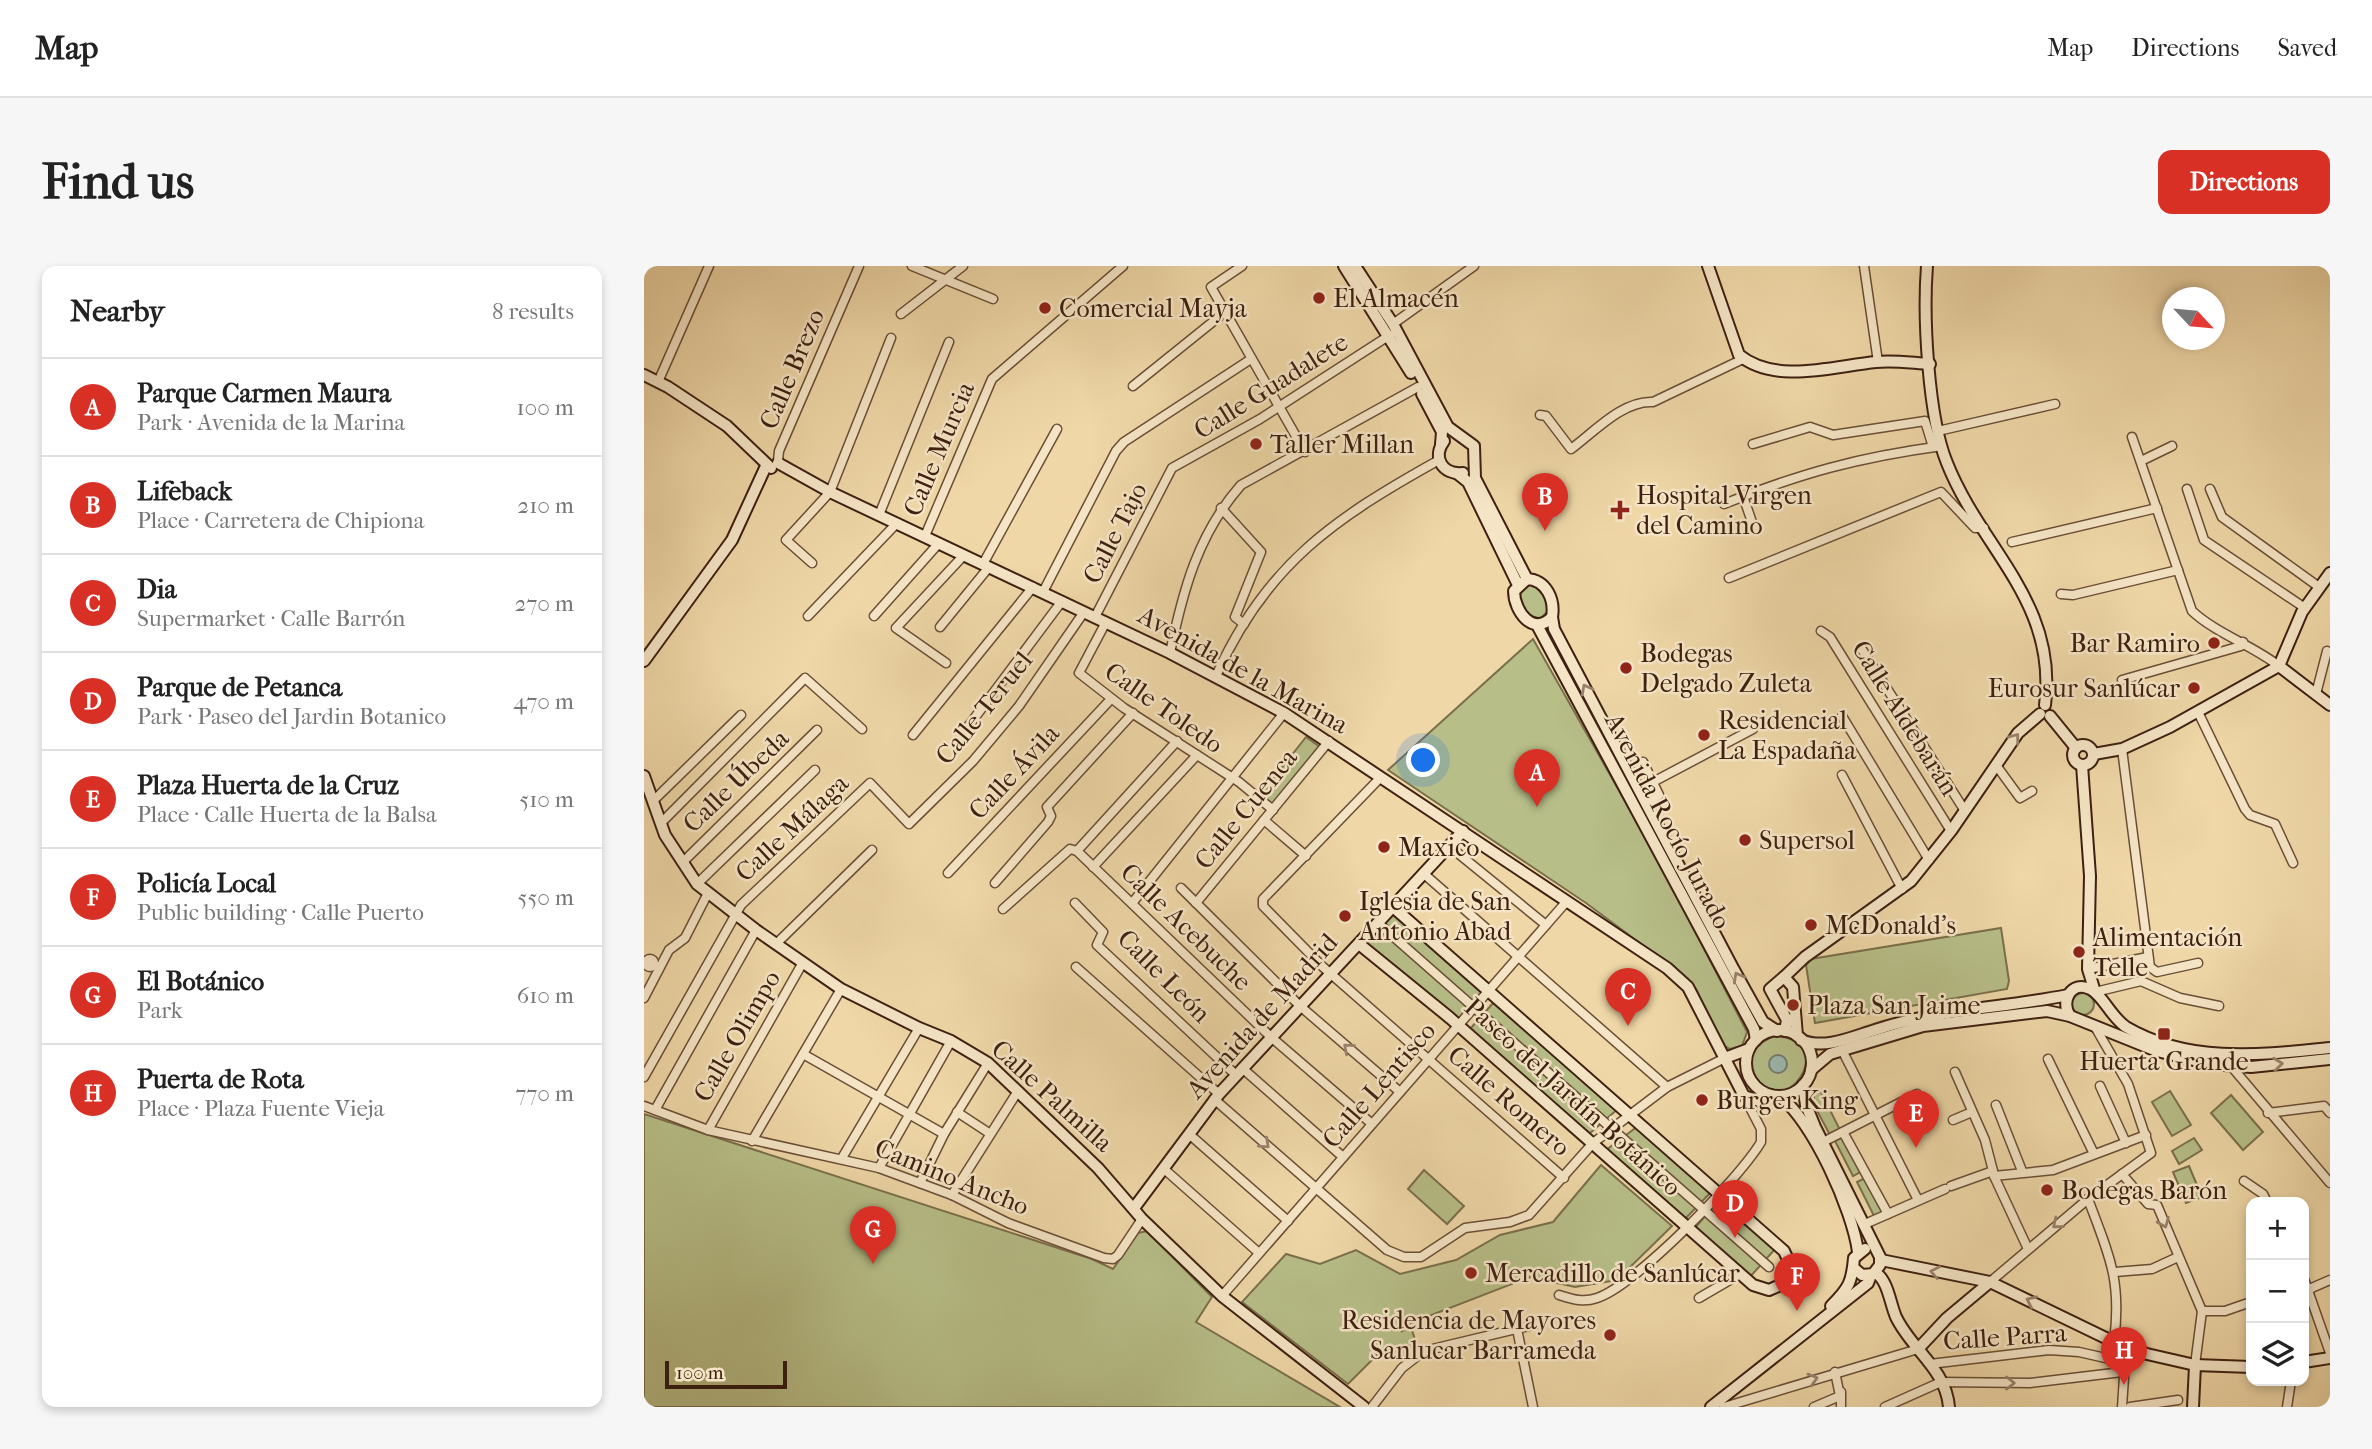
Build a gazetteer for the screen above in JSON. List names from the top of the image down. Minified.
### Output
{"streets":{"street":["Calle Brezo","Calle Guadalete","Calle Murcia","Calle Tajo","Avenida de la Marina","Calle Teruel","Calle Toledo","Calle Aldebarán","Calle Ávila","Calle Úbeda","Calle Cuenca","Avenida Rocío Jurado","Calle Málaga","Calle Acebuche","Calle León","Avenida de Madrid","Calle Olimpo","Calle Lentisco","Calle Palmilla","Paseo del Jardín Botánico","Calle Romero","Camino Ancho","Calle Parra"]},"crossings":[["Calle Brezo","Avenida de la Marina"],["Calle Guadalete","Calle Tajo"],["Calle Murcia","Avenida de la Marina"],["Calle Tajo","Avenida de la Marina"],["Calle Tajo","Calle Toledo"],["Avenida de la Marina","Calle Teruel"],["Avenida de la Marina","Calle Toledo"],["Avenida de la Marina","Calle Cuenca"],["Avenida de la Marina","Avenida de Madrid"],["Avenida de la Marina","Calle Lentisco"],["Calle Teruel","Calle Málaga"],["Calle Toledo","Calle Ávila"],["Calle Toledo","Calle Cuenca"],["Calle Úbeda","Calle Palmilla"],["Calle Málaga","Calle Palmilla"],["Calle Acebuche","Avenida de Madrid"],["Calle Acebuche","Calle Lentisco"],["Calle León","Avenida de Madrid"],["Avenida de Madrid","Calle Palmilla"],["Avenida de Madrid","Paseo del Jardín Botánico"],["Avenida de Madrid","Calle Romero"],["Calle Olimpo","Calle Palmilla"],["Calle Olimpo","Camino Ancho"],["Calle Lentisco","Calle Palmilla"],["Calle Lentisco","Paseo del Jardín Botánico"],["Calle Lentisco","Calle Romero"],["Calle Palmilla","Camino Ancho"]],"places":{"other":["El Almacén","Comercial Mayja","Taller Millan","Bar Ramiro","Bodegas Delgado Zuleta","Eurosur Sanlúcar","Residencial La Espadaña","Supersol","Maxico","Iglesia de San Antonio Abad","McDonald's","Alimentación Telle","Plaza San Jaime","Burger King","Bodegas Barón","Mercadillo de Sanlúcar","Residencia de Mayores Sanlucar Barrameda"],"health":["Hospital Virgen del Camino"],"transit":["Huerta Grande"]},"scale_bar":"100 m","north":"bottom right","page":{"header":"Map","nav":["Map","Directions","Saved"],"buttons":"Directions","title":"Find us","heading":["Nearby","8 results"],"list":[{"mark":"A","name":"Parque Carmen Maura","note":"Park · Avenida de la Marina","value":"100 m"},{"mark":"B","name":"Lifeback","note":"Place · Carretera de Chipiona","value":"210 m"},{"mark":"C","name":"Dia","note":"Supermarket · Calle Barrón","value":"270 m"},{"mark":"D","name":"Parque de Petanca","note":"Park · Paseo del Jardin Botanico","value":"470 m"},{"mark":"E","name":"Plaza Huerta de la Cruz","note":"Place · Calle Huerta de la Balsa","value":"510 m"},{"mark":"F","name":"Policía Local","note":"Public building · Calle Puerto","value":"550 m"},{"mark":"G","name":"El Botánico","note":"Park","value":"610 m"},{"mark":"H","name":"Puerta de Rota","note":"Place · Plaza Fuente Vieja","value":"770 m"}],"pins":["B","A","C","E","D","G","F","H"],"map_buttons":["+","−"],"scale":"100 m"}}
